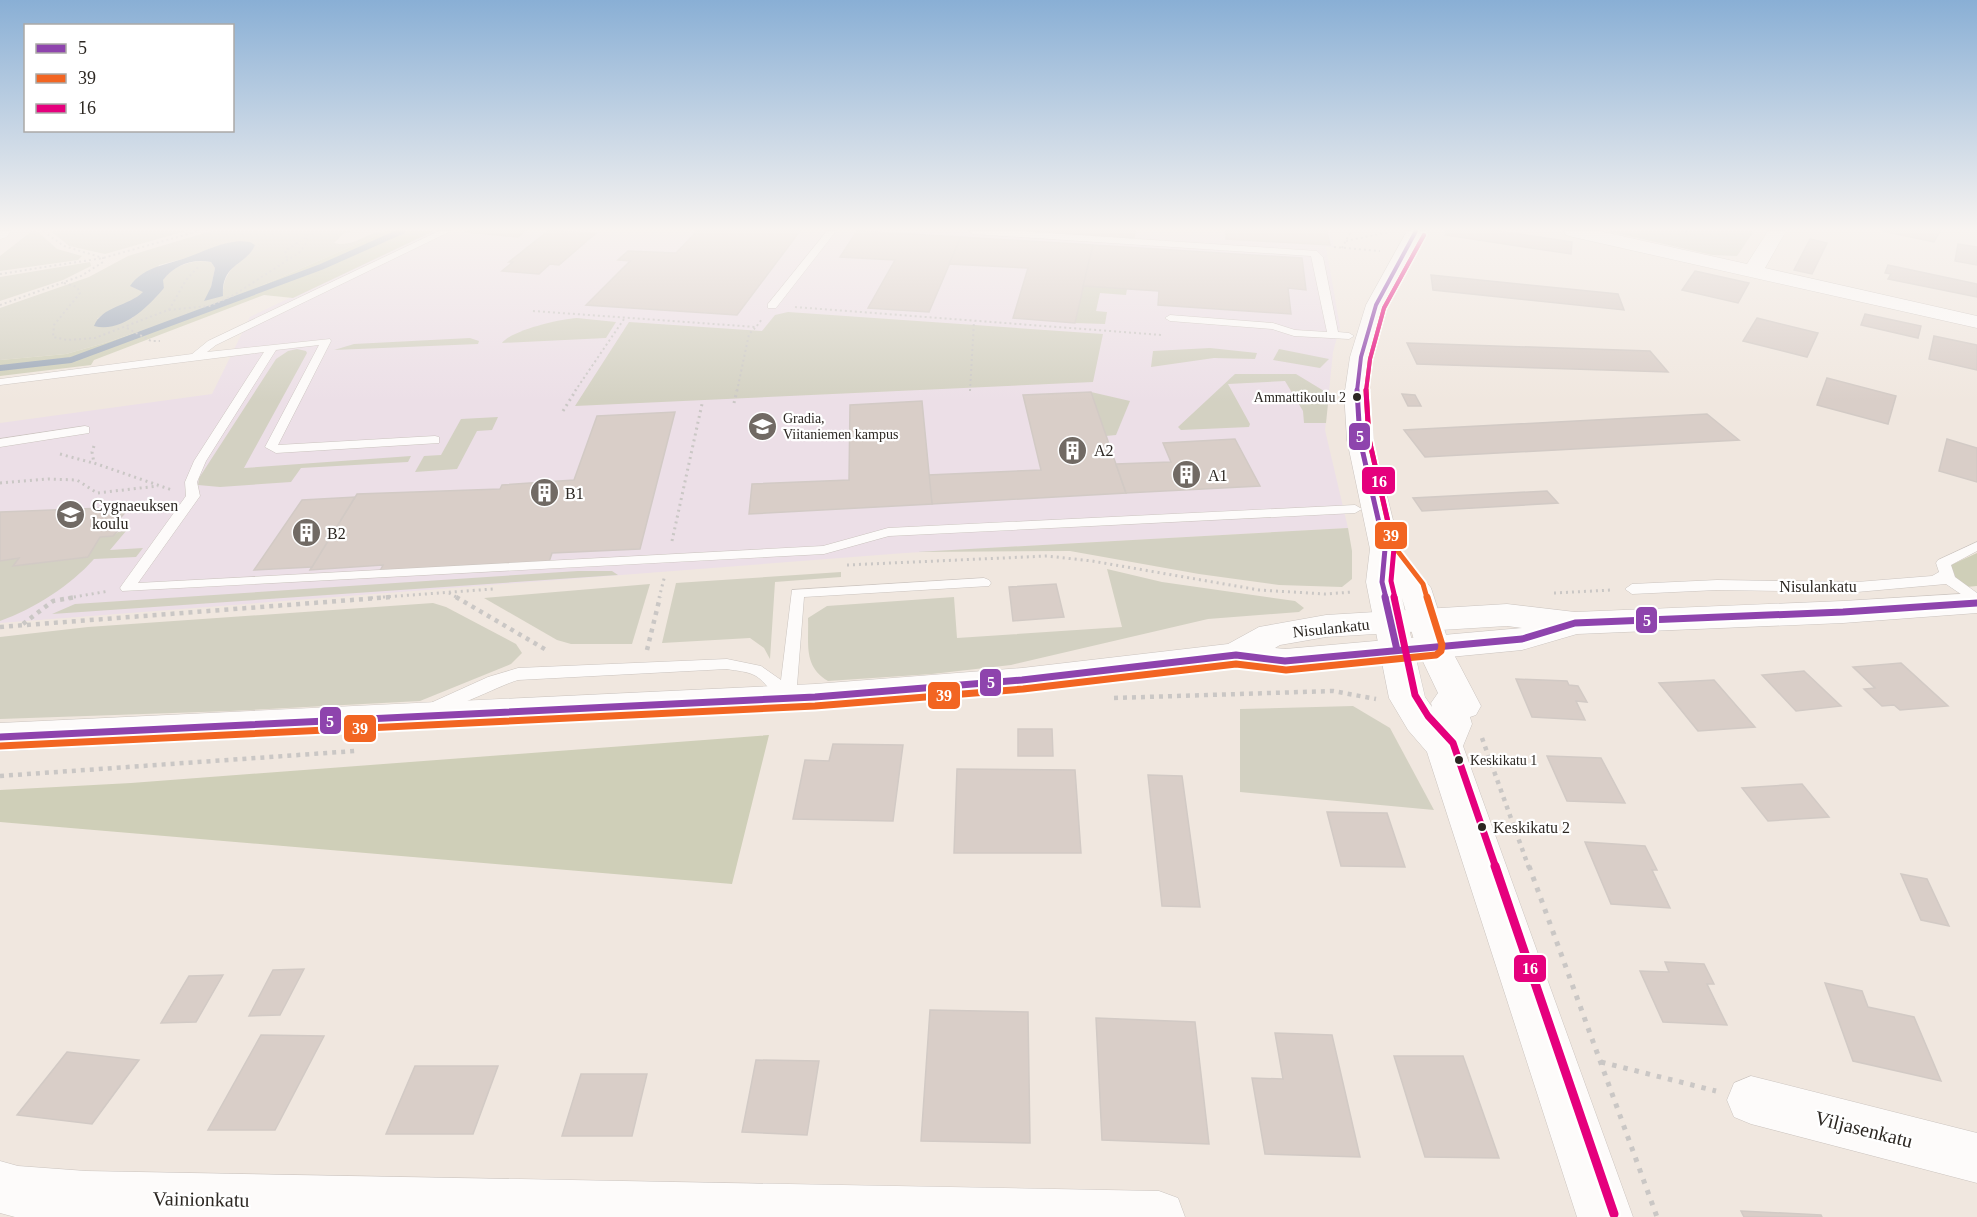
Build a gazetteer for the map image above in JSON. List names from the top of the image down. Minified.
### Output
{"streets":{"main road":["Nisulankatu"],"street":["Viljasenkatu","Vainionkatu"]},"places":{"other":["Ammattikoulu 2","Keskikatu 1","Keskikatu 2"],"school or university":["Gradia, Viitaniemen kampus","Cygnaeuksen koulu"],"building":["A2","A1","B1","B2"]},"lines":["transit line 5","transit line 39","transit line 16"],"legend":["5","39","16"]}
